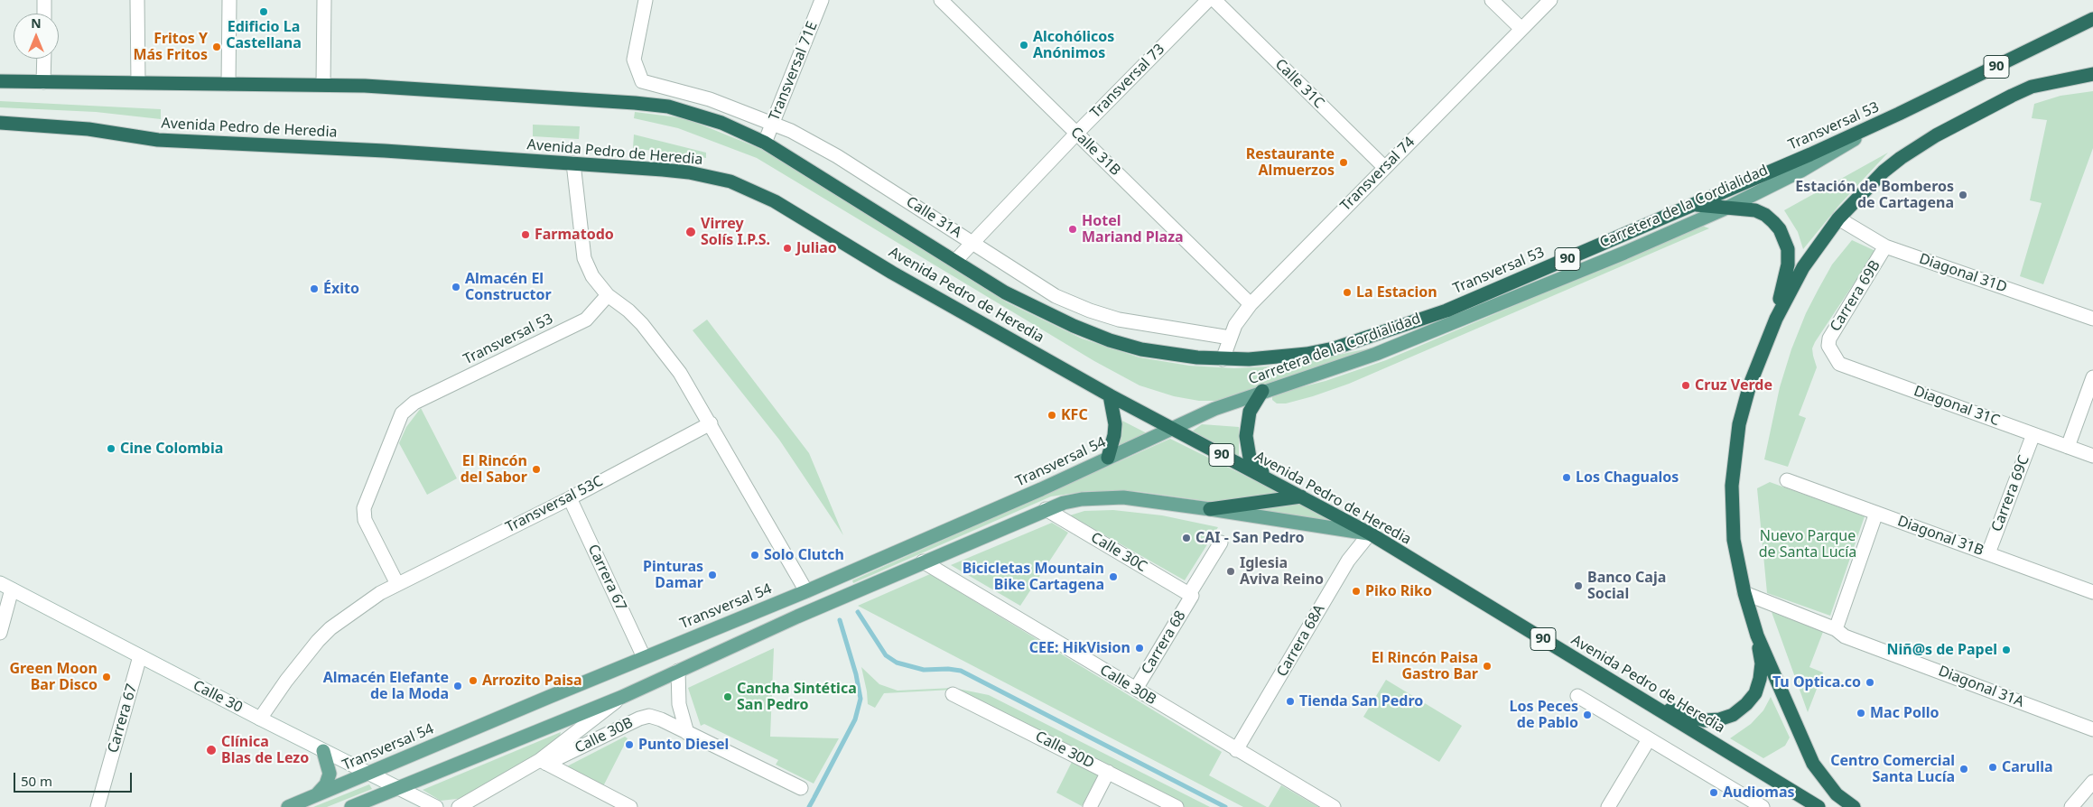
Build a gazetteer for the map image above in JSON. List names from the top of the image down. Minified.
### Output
{"streets":{"highway":["90","Transversal 53","Avenida Pedro de Heredia","Carretera de la Cordialidad"],"main road":["Transversal 54"],"street":["Transversal 71E","Transversal 73","Calle 31C","Calle 31B","Transversal 74","Calle 31A","Diagonal 31D","Carrera 69B","Diagonal 31C","Carrera 69C","Transversal 53C","Diagonal 31B","Calle 30C","Carrera 67","Carrera 68A","Carrera 68","Calle 30B","Diagonal 31A","Calle 30","Calle 30D"]},"crossings":[["90","Diagonal 31D"],["90","Diagonal 31A"],["Transversal 71E","Avenida Pedro de Heredia"],["Transversal 71E","Calle 31A"],["Transversal 73","Avenida Pedro de Heredia"],["Transversal 73","Calle 31B"],["Transversal 73","Calle 31A"],["Calle 31C","Transversal 74"],["Transversal 53","Avenida Pedro de Heredia"],["Transversal 53","Transversal 74"],["Transversal 53","Carretera de la Cordialidad"],["Transversal 53","Transversal 53C"],["Avenida Pedro de Heredia","Transversal 74"],["Avenida Pedro de Heredia","Carretera de la Cordialidad"],["Avenida Pedro de Heredia","Transversal 54"],["Avenida Pedro de Heredia","Carrera 68A"],["Calle 31B","Transversal 74"],["Transversal 74","Calle 31A"],["Carretera de la Cordialidad","Transversal 54"],["Diagonal 31D","Carrera 69B"],["Carrera 69B","Diagonal 31C"],["Diagonal 31C","Carrera 69C"],["Transversal 54","Carrera 67"],["Transversal 54","Calle 30"],["Carrera 69C","Diagonal 31B"],["Transversal 53C","Carrera 67"],["Transversal 53C","Calle 30"],["Calle 30C","Carrera 68"],["Carrera 67","Calle 30"],["Carrera 68A","Calle 30B"],["Carrera 68","Calle 30B"]],"parks":["Nuevo Parque de Santa Lucía"],"places":["Edificio La Castellana","Alcohólicos Anónimos","Fritos Y Más Fritos","Restaurante Almuerzos","Estación de Bomberos de Cartagena","Hotel Mariand Plaza","Virrey Solís I.P.S.","Farmatodo","Juliao","Almacén El Constructor","Éxito","La Estacion","Cruz Verde","KFC","Cine Colombia","El Rincón del Sabor","Los Chagualos","CAI - San Pedro","Solo Clutch","Iglesia Aviva Reino","Pinturas Damar","Bicicletas Mountain Bike Cartagena","Banco Caja Social","Piko Riko","CEE: HikVision","Niñ@s de Papel","El Rincón Paisa Gastro Bar","Green Moon Bar Disco","Arrozito Paisa","Tu Optica.co","Almacén Elefante de la Moda","Cancha Sintética San Pedro","Tienda San Pedro","Mac Pollo","Los Peces de Pablo","Punto Diesel","Clínica Blas de Lezo","Carulla","Centro Comercial Santa Lucía","Audiomas"],"scale_bar":"50 m","north":"top"}
